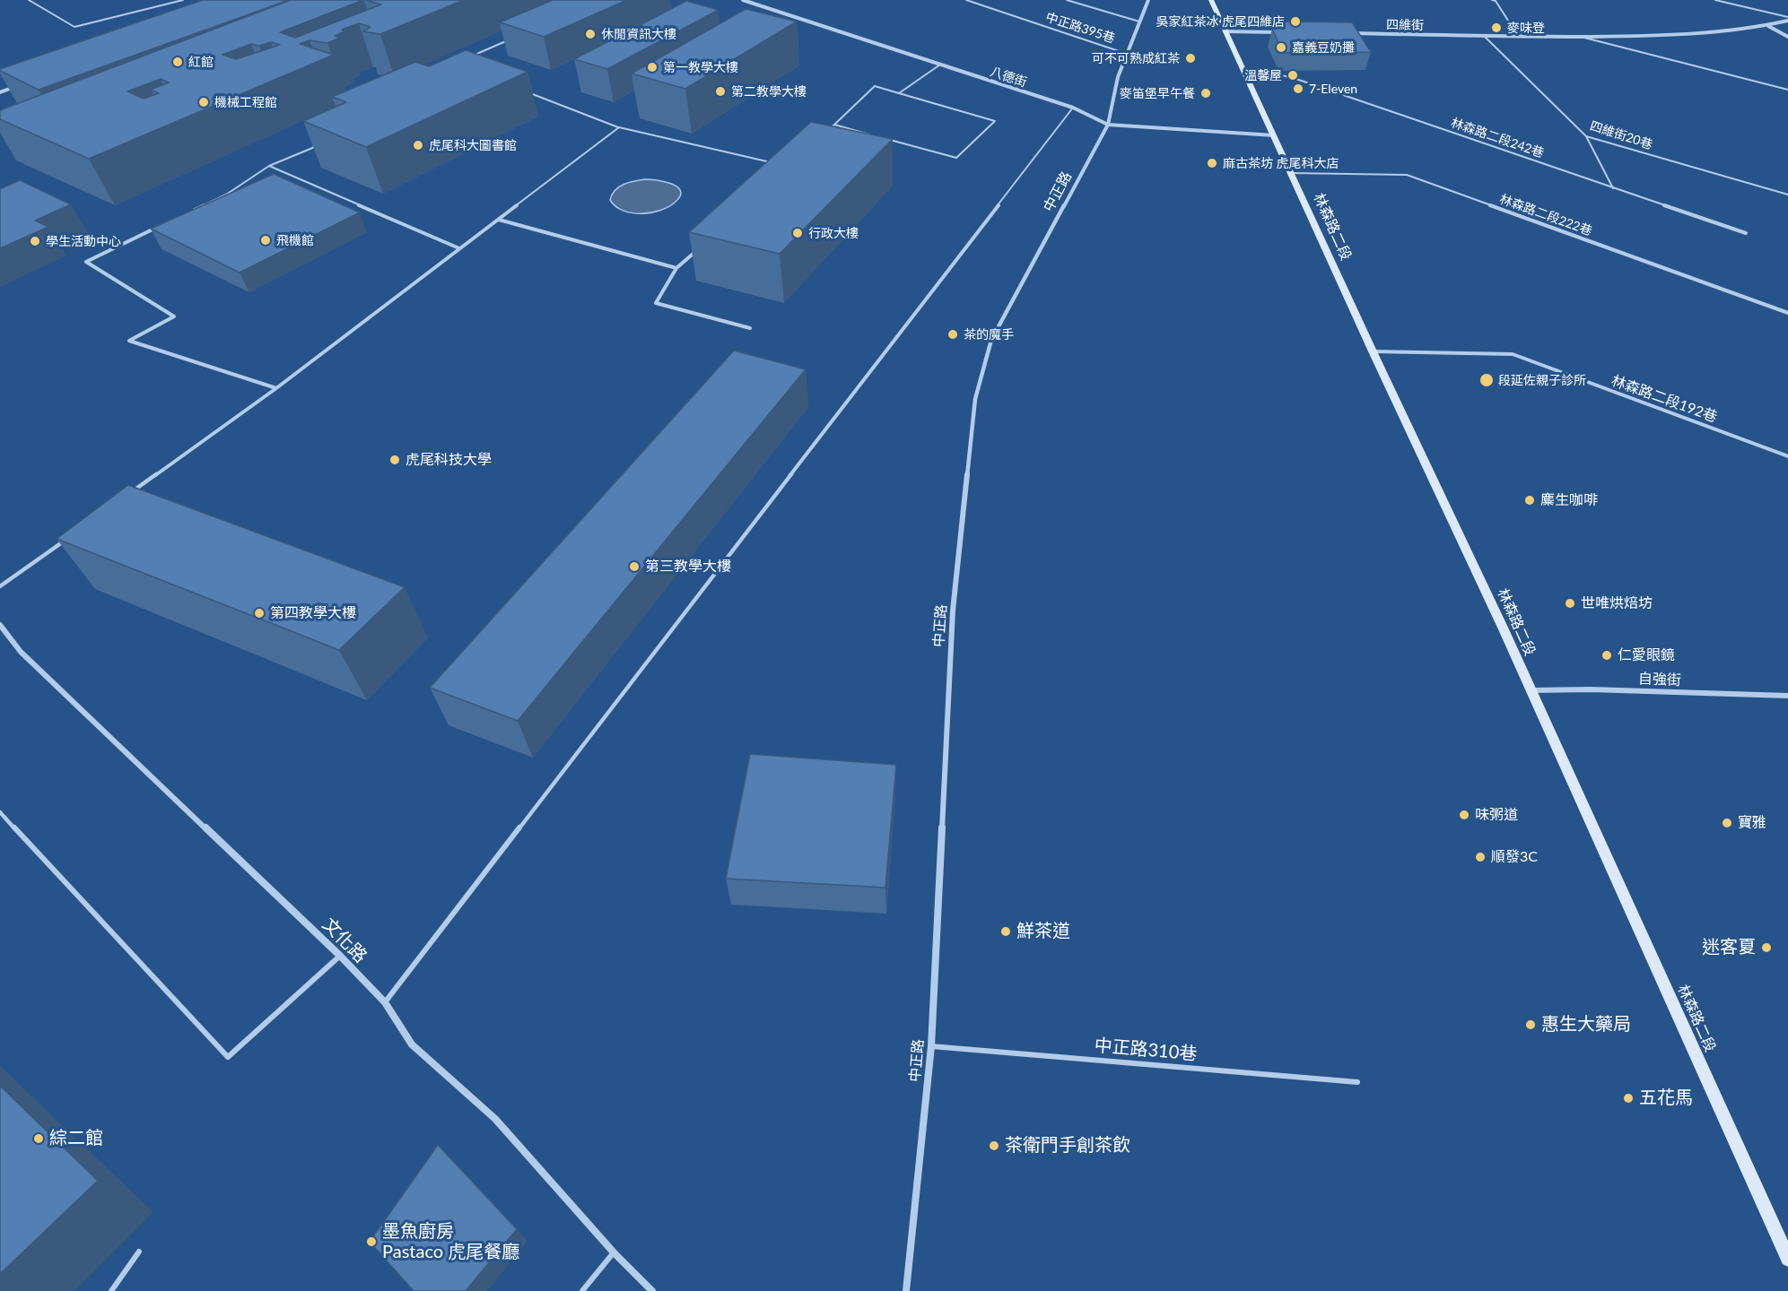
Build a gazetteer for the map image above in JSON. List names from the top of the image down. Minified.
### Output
{"streets":{"main road":["林森路二段"],"street":["四維街","八德街","中正路","自強街","文化路"],"lane":["中正路395巷","四維街20巷","林森路二段242巷","林森路二段222巷","林森路二段192巷","中正路310巷"]},"crossings":[["四維街","四維街20巷"],["中正路395巷","中正路"],["八德街","中正路"],["八德街","林森路二段"],["林森路二段242巷","林森路二段"],["中正路","中正路310巷"],["林森路二段222巷","林森路二段"],["林森路二段","林森路二段192巷"],["林森路二段","自強街"]],"places":["吳家紅茶冰 虎尾四維店","麥味登","休閒資訊大樓","嘉義豆奶攤","可不可熟成紅茶","紅館","第一教學大樓","溫馨屋","7-Eleven","第二教學大樓","麥笛堡早午餐","機械工程館","虎尾科大圖書館","麻古茶坊 虎尾科大店","行政大樓","飛機館","學生活動中心","茶的魔手","段延佐親子診所","虎尾科技大學","麋生咖啡","第三教學大樓","世唯烘焙坊","第四教學大樓","仁愛眼鏡","味粥道","寶雅","順發3C","鮮茶道","迷客夏","惠生大藥局","五花馬","綜二館","茶衛門手創茶飲","墨魚廚房 Pastaco 虎尾餐廳"]}
